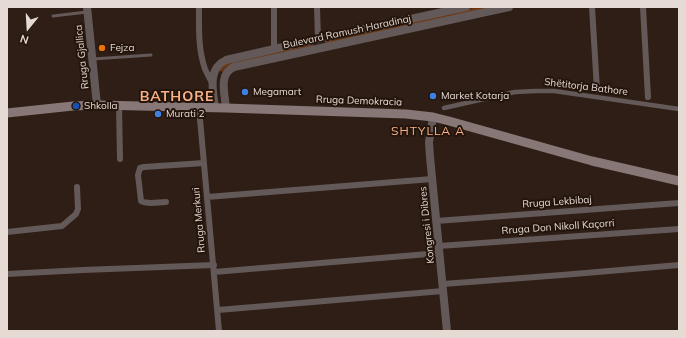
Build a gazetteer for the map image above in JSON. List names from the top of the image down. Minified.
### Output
{"streets":{"main road":["Rruga Demokracia"],"street":["Bulevard Ramush Haradinaj","Rruga Gjallica","Shëtitorja Bathore","Rruga Lekbibaj","Rruga Merkuri","Kongresi i Dibres","Rruga Don Nikoll Kaçorri"]},"crossings":[["Bulevard Ramush Haradinaj","Rruga Demokracia"],["Rruga Gjallica","Rruga Demokracia"],["Rruga Demokracia","Rruga Merkuri"],["Rruga Demokracia","Kongresi i Dibres"],["Rruga Lekbibaj","Kongresi i Dibres"],["Rruga Merkuri","Rruga Don Nikoll Kaçorri"],["Kongresi i Dibres","Rruga Don Nikoll Kaçorri"]],"districts":["BATHORE","SHTYLLA A"],"places":["Fejza","Megamart","Market Kotarja","Shkolla","Murati 2"],"north":"bottom"}
